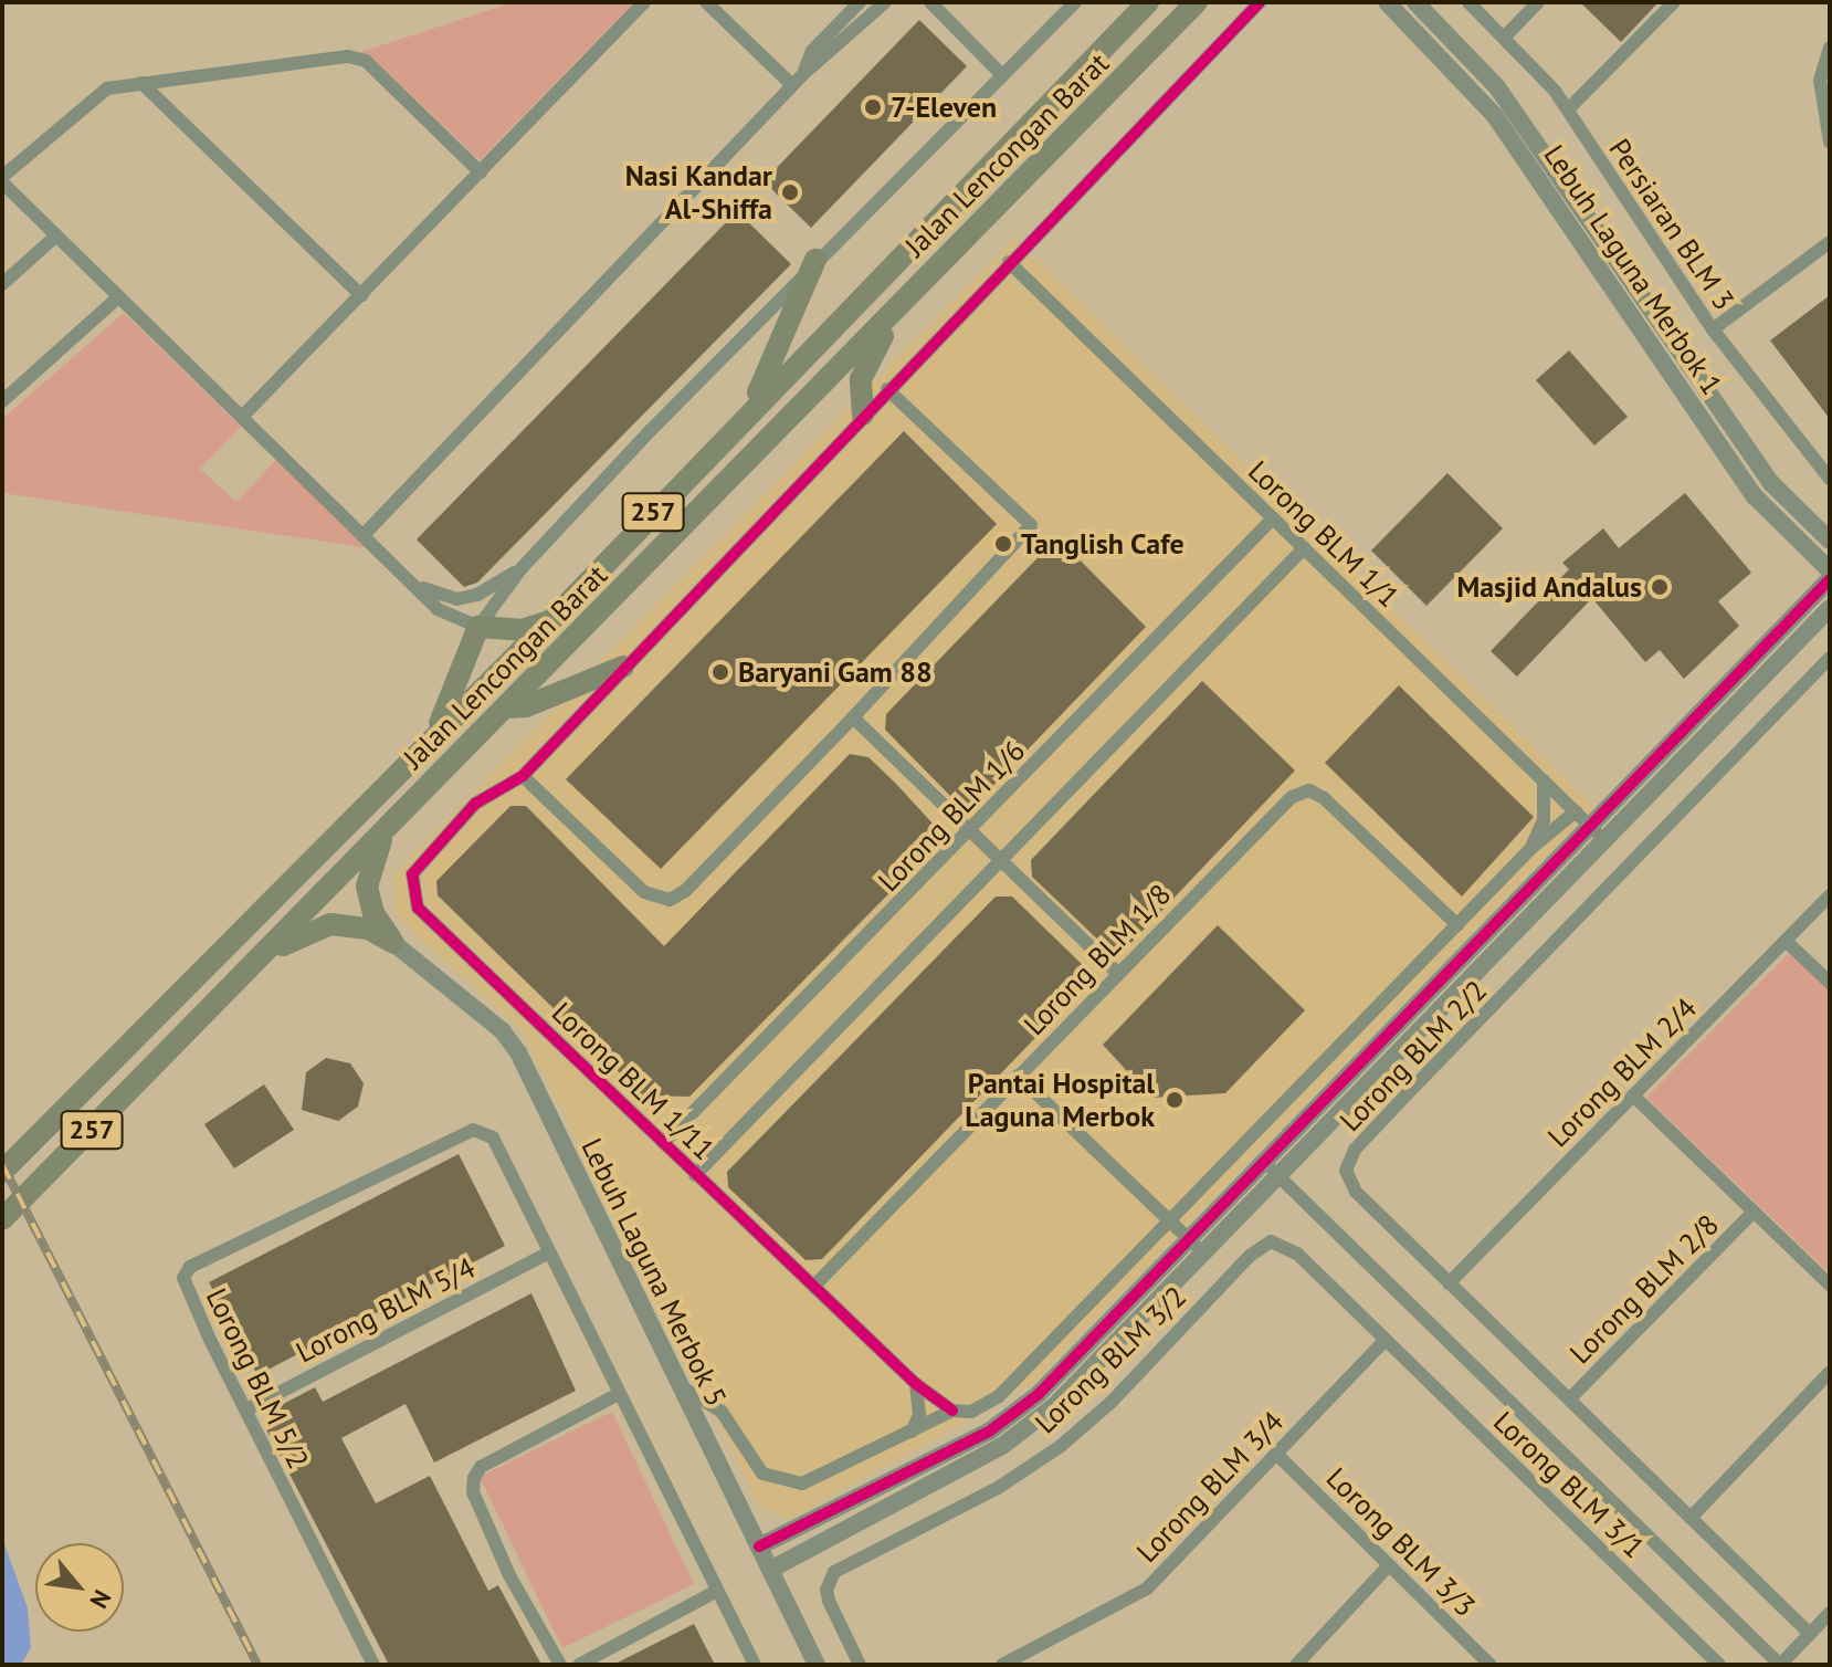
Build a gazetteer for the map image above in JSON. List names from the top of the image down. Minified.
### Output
{"streets":{"highway":["Jalan Lencongan Barat","257"],"street":["Persiaran BLM 3","Lebuh Laguna Merbok 1","Lorong BLM 1/1","Lorong BLM 1/6","Lorong BLM 1/8","Lorong BLM 2/2","Lorong BLM 2/4","Lorong BLM 1/11","Lebuh Laguna Merbok 5","Lorong BLM 2/8","Lorong BLM 5/4","Lorong BLM 3/2","Lorong BLM 5/2","Lorong BLM 3/1","Lorong BLM 3/4","Lorong BLM 3/3"]},"crossings":[["Lorong BLM 1/1","Lorong BLM 1/6"],["Lorong BLM 1/1","Lorong BLM 1/11"],["Lorong BLM 1/6","Lorong BLM 1/11"],["Lorong BLM 1/8","Lorong BLM 1/11"],["Lorong BLM 2/2","Lorong BLM 2/4"],["Lorong BLM 2/2","Lorong BLM 2/8"],["Lorong BLM 5/4","Lorong BLM 5/2"],["Lorong BLM 3/2","Lorong BLM 3/1"],["Lorong BLM 3/2","Lorong BLM 3/4"],["Lorong BLM 3/1","Lorong BLM 3/4"],["Lorong BLM 3/4","Lorong BLM 3/3"]],"places":["7-Eleven","Nasi Kandar Al-Shiffa","Tanglish Cafe","Masjid Andalus","Baryani Gam 88","Pantai Hospital Laguna Merbok"],"north":"bottom right"}
